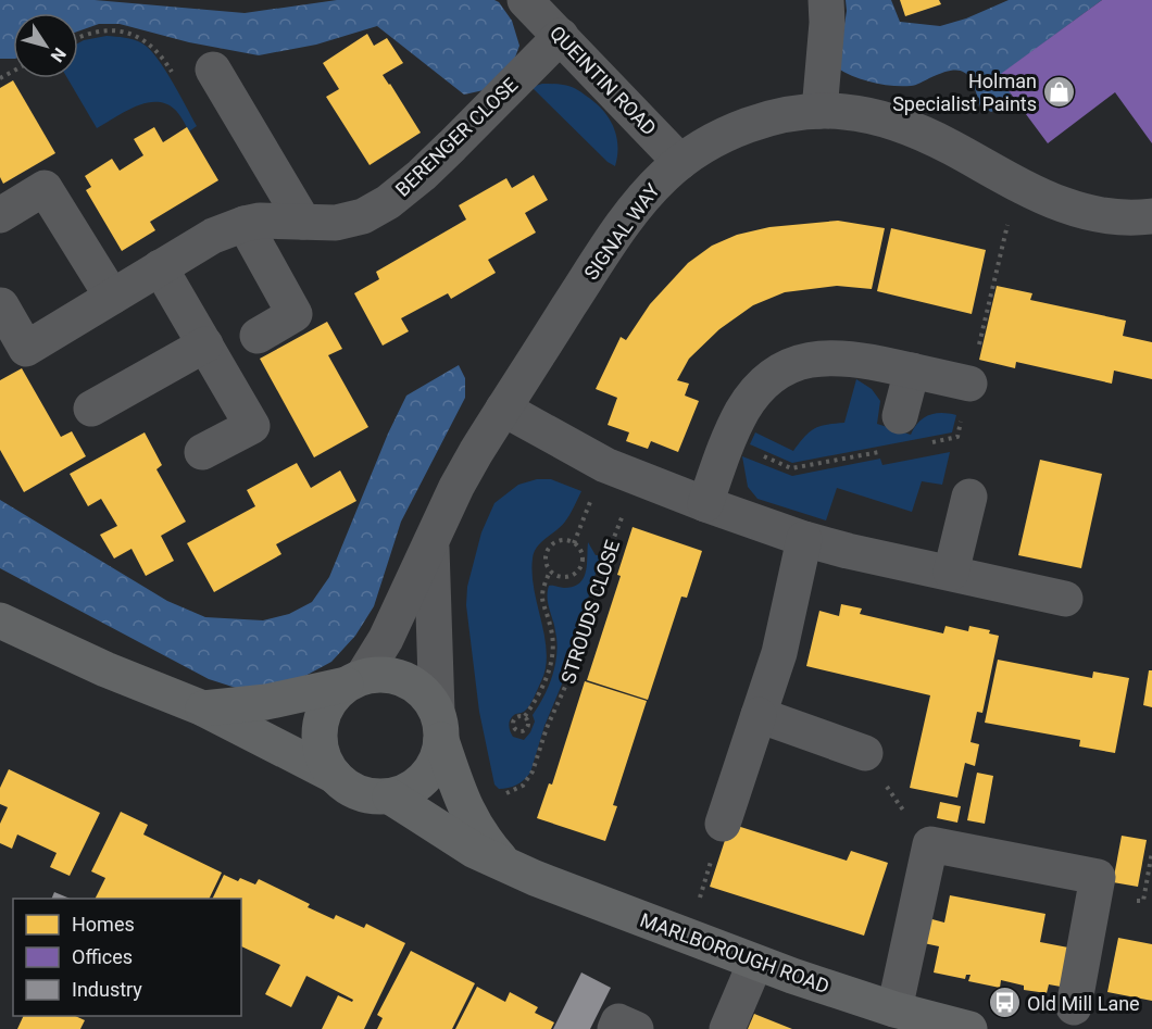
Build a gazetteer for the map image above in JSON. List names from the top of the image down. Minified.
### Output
{"streets":{"main road":["MARLBOROUGH ROAD"],"street":["QUEINTIN ROAD","BERENGER CLOSE","SIGNAL WAY"],"path":["STROUDS CLOSE"]},"crossings":[["QUEINTIN ROAD","BERENGER CLOSE"],["QUEINTIN ROAD","SIGNAL WAY"],["SIGNAL WAY","MARLBOROUGH ROAD"]],"places":{"shop":["Holman Specialist Paints"],"bus stop":["Old Mill Lane"]},"legend":["Homes","Offices","Industry"],"north":"bottom right"}
